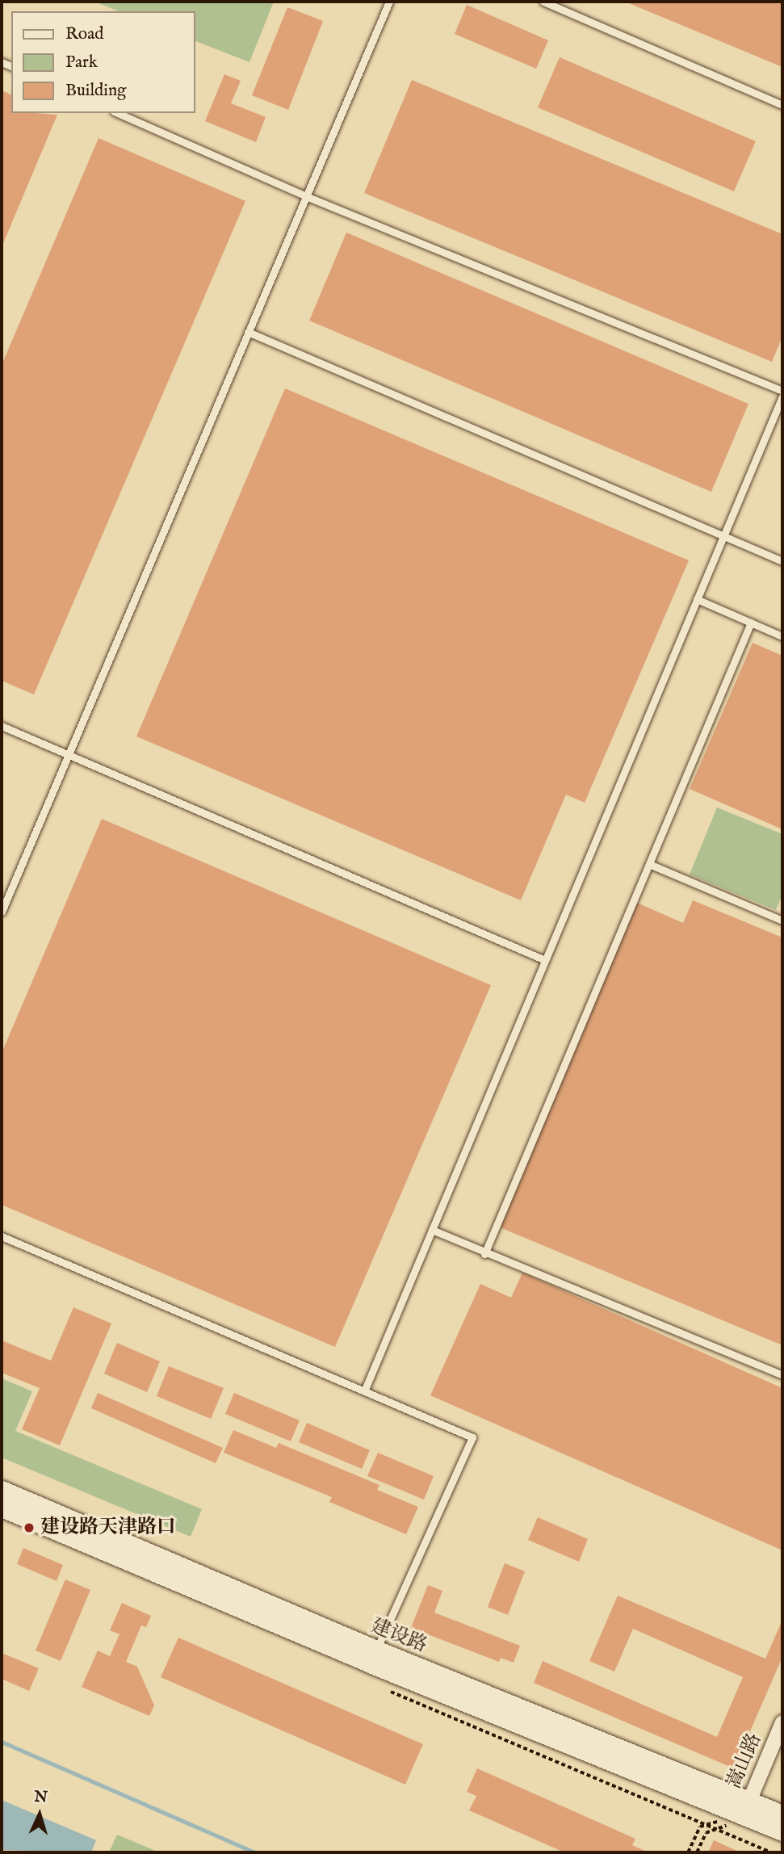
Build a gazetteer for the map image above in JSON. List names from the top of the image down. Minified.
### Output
{"streets":{"street":["建设路","嵩山路"]},"crossings":[["建设路","嵩山路"]],"places":["建设路天津路口"],"legend":["Road","Park","Building"],"north":"top"}
